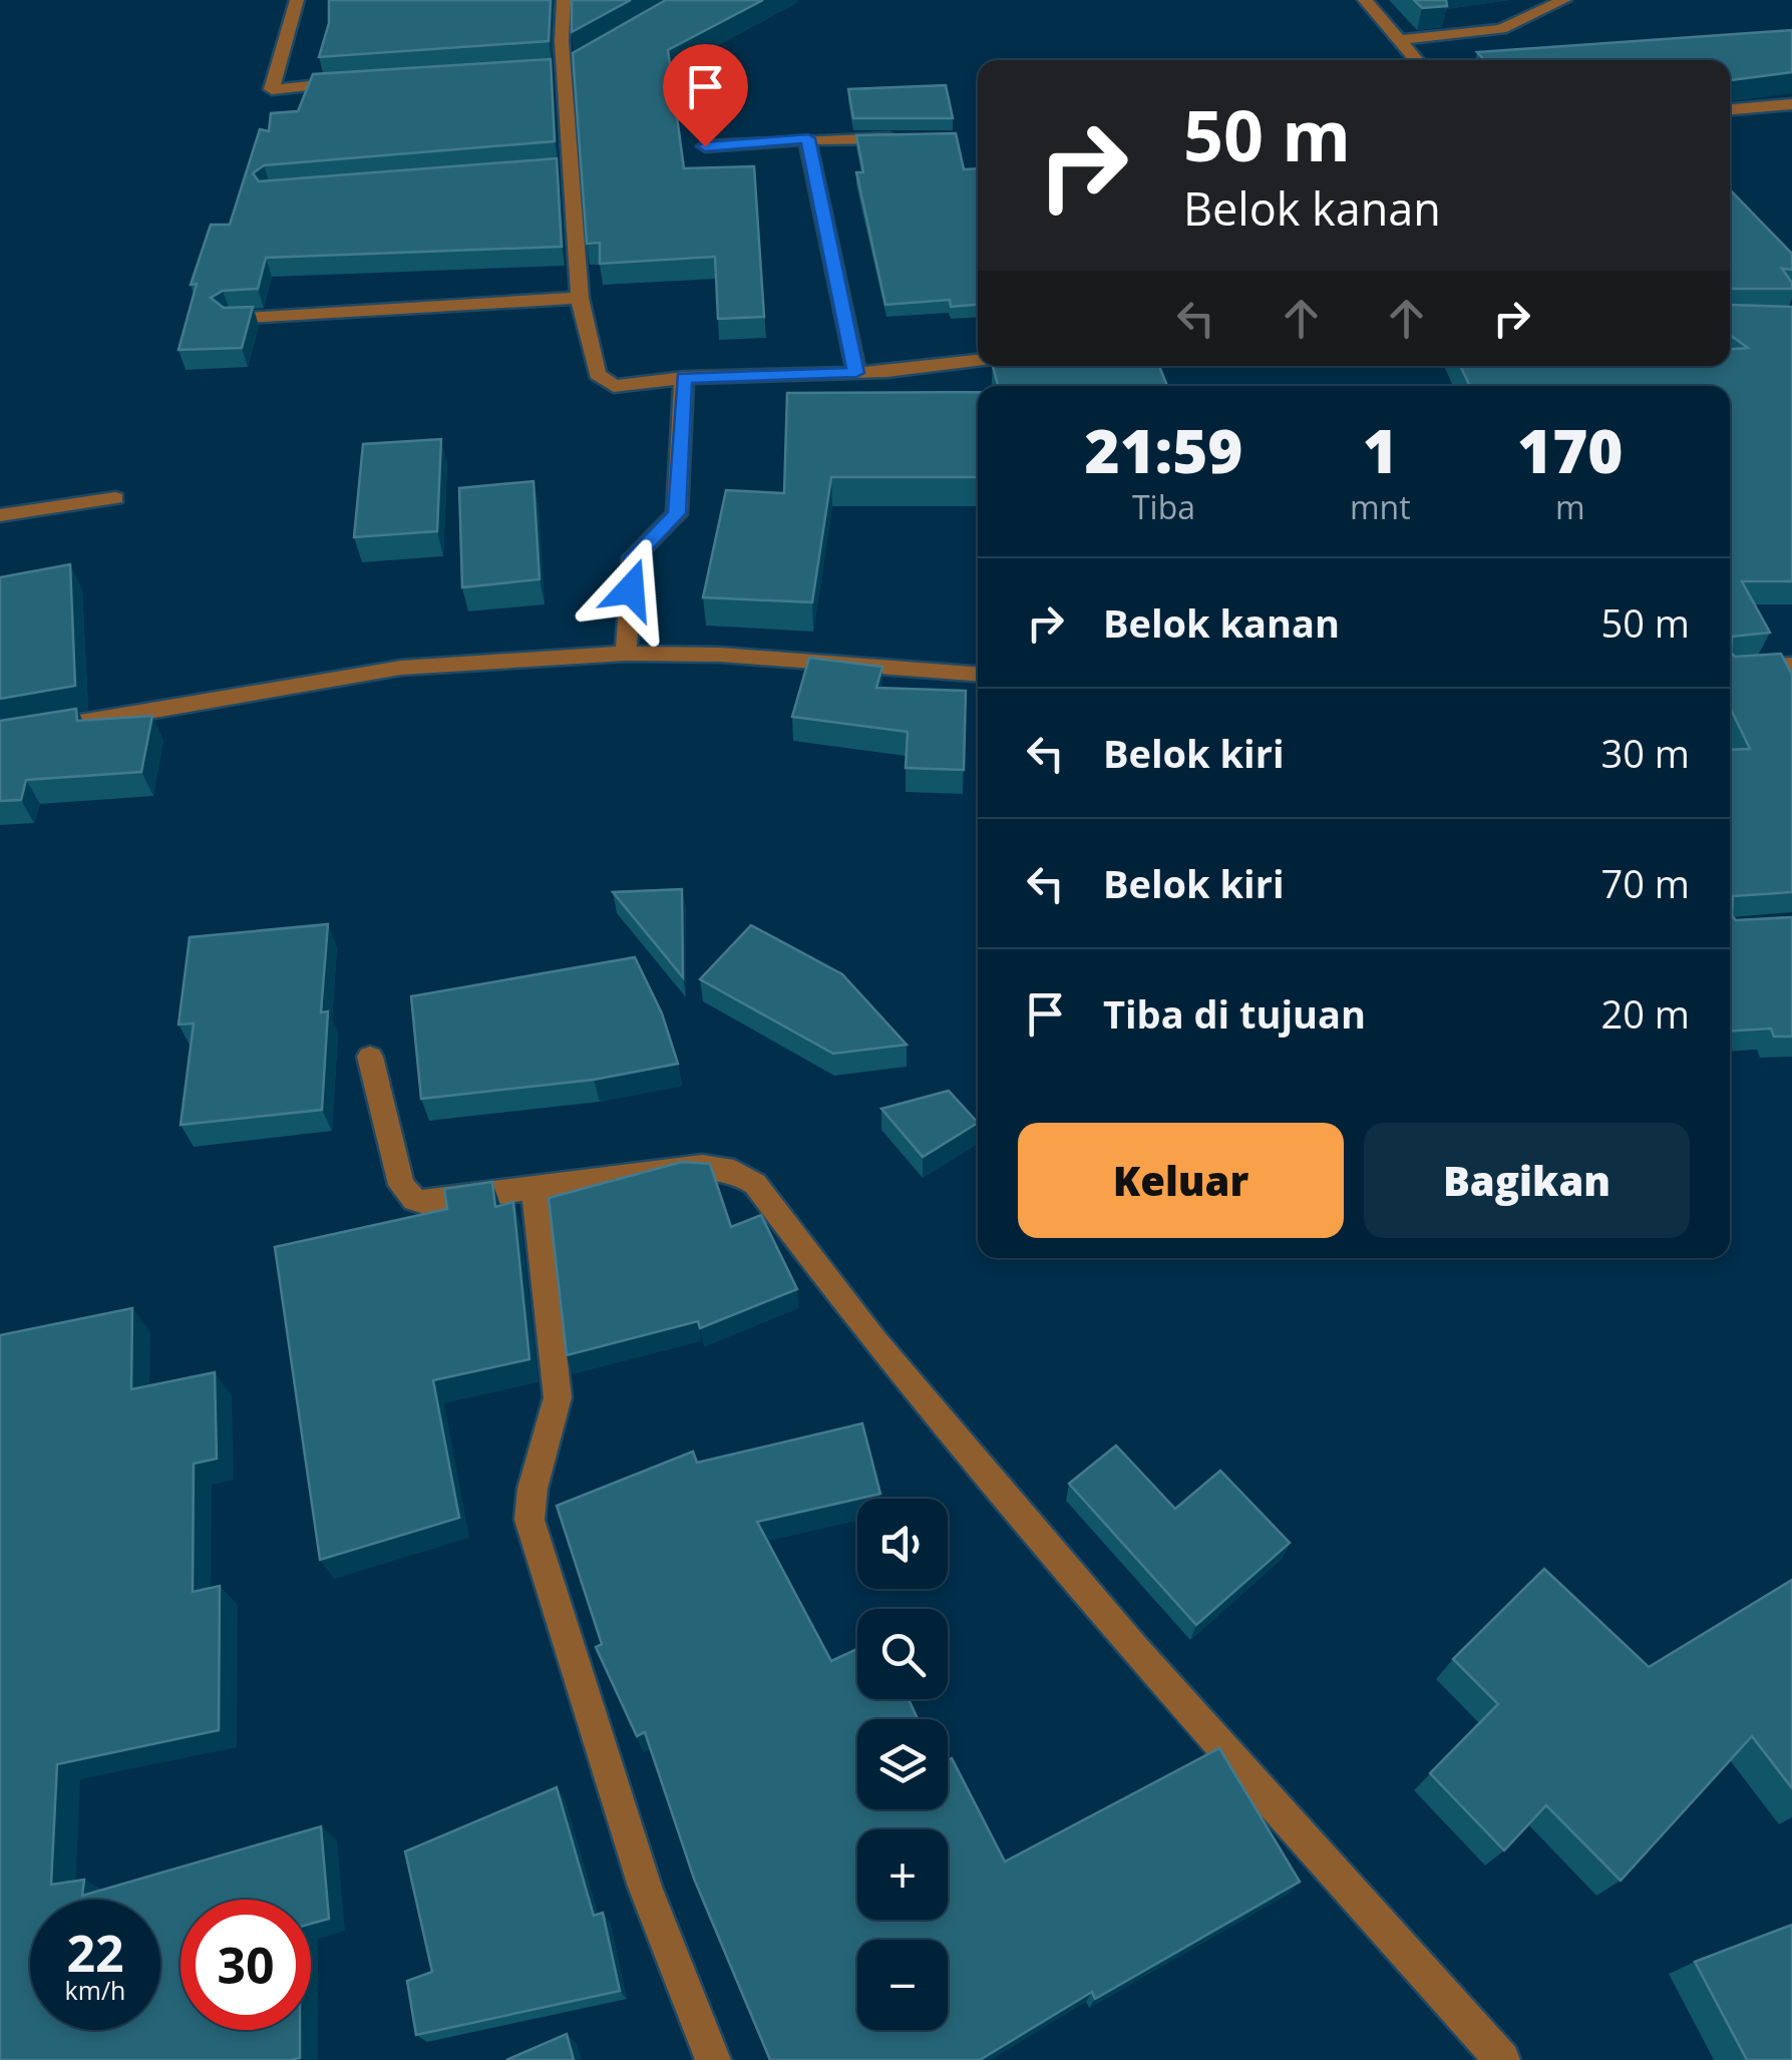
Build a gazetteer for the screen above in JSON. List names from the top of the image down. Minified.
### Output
{"page":{"turn":["50 m","Belok kanan"],"eta":["21:59","Tiba","1","mnt","170","m"],"list":[{"name":"Belok kanan","value":"50 m"},{"name":"Belok kiri","value":"30 m"},{"name":"Belok kiri","value":"70 m"},{"name":"Tiba di tujuan","value":"20 m"}],"buttons":["Keluar","Bagikan"],"map_buttons":["+","−"],"speed":"22 km/h","limit":"30"}}
